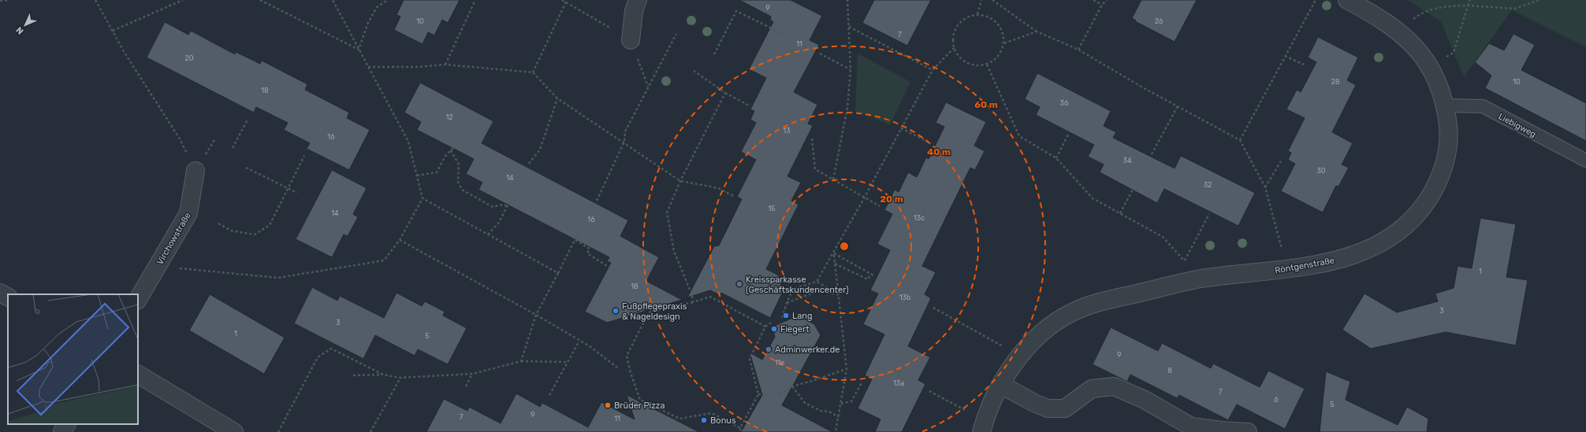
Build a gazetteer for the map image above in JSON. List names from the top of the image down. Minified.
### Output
{"streets":{"street":["Virchowstraße","Röntgenstraße"],"lane":["Liebigweg"]},"crossings":[["Liebigweg","Röntgenstraße"]],"places":["Kreissparkasse (Geschäftskundencenter)","Fußpflegepraxis & Nageldesign","Lang","Fiegert","Adminwerker.de","Brüder Pizza","Bonus"],"house_numbers":["9","10","26","7","11","20","28","10","18","36","12","13","16","34","30","14","32","15","14","13c","16","1","18","13b","3","3","1","5","9","11e","8","13a","7","6","5","9","7","11"],"north":"bottom left","rings":["60 m","40 m","20 m"]}
